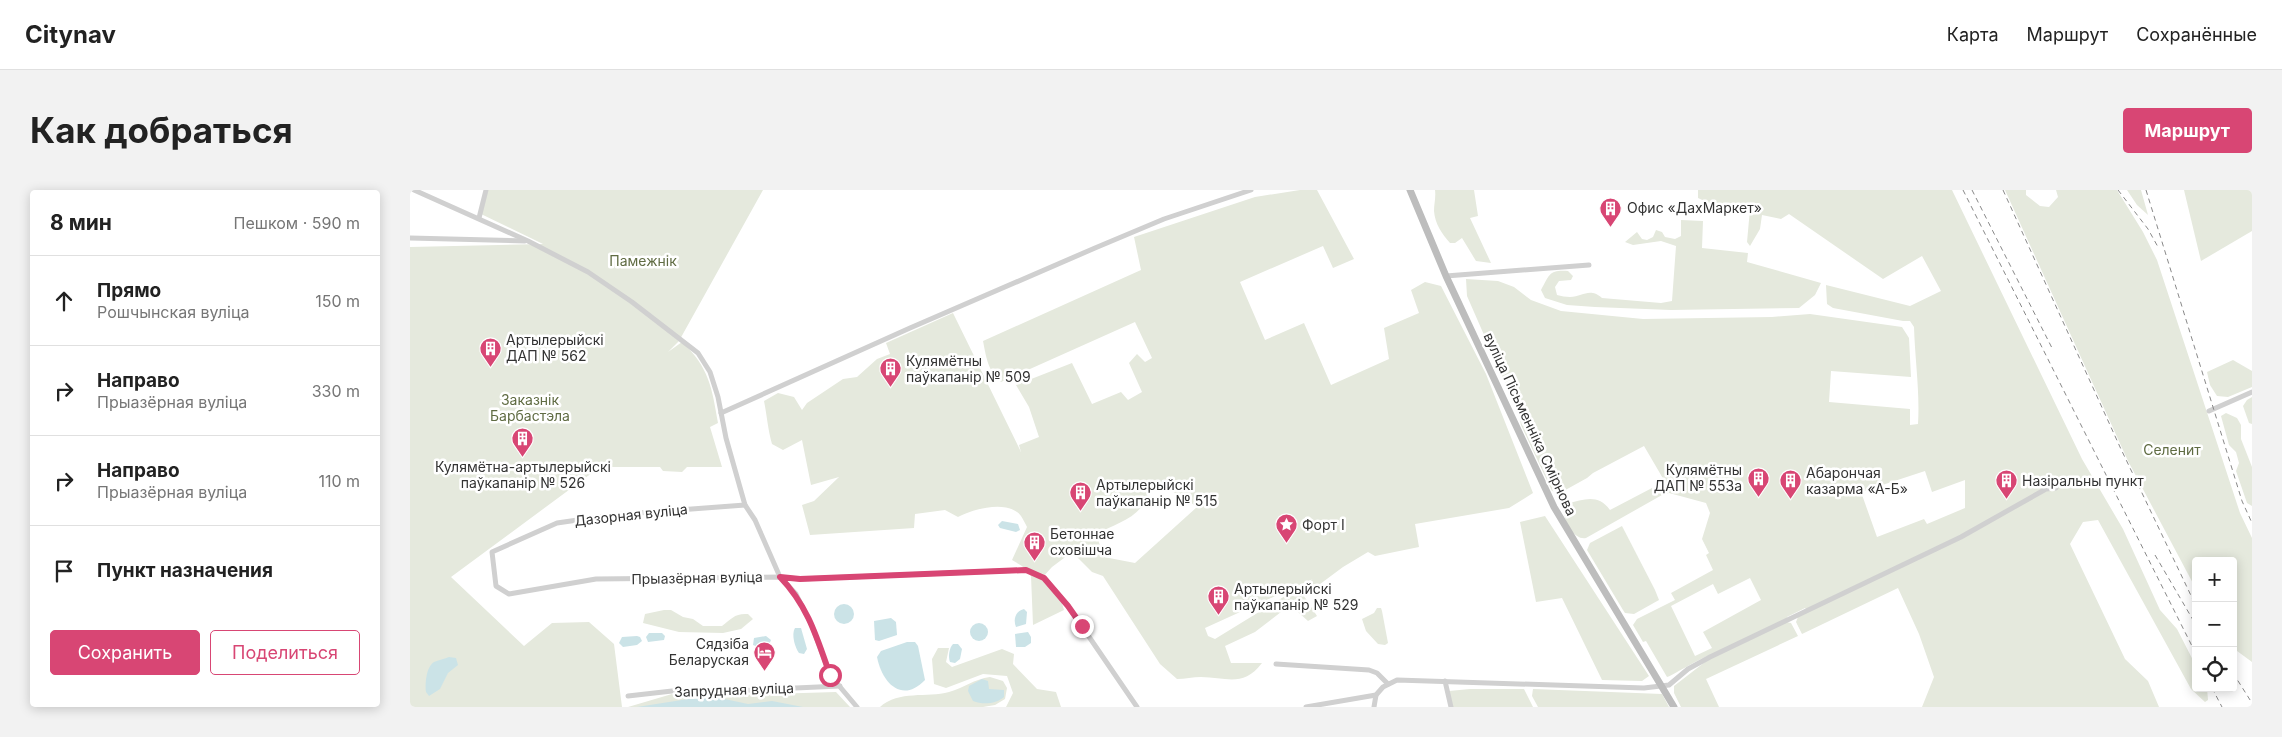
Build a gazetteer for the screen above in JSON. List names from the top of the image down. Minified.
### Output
{"streets":{"main road":["вуліца Пісьменніка Смірнова"],"street":["Дазорная вуліца","Прыазёрная вуліца","Запрудная вуліца"]},"crossings":[["Дазорная вуліца","Прыазёрная вуліца"]],"parks":["Памежнік","Заказнік Барбастэла","Селенит"],"places":{"building":["Офис «ДахМаркет»","Артылерыйскі ДАП № 562","Кулямётны паўкапанір № 509","Кулямётна-артылерыйскі паўкапанір № 526","Кулямётны ДАП № 553а","Абарончая казарма «А-Б»","Назіральны пункт","Артылерыйскі паўкапанір № 515","Бетоннае сховішча","Артылерыйскі паўкапанір № 529"],"place":["Форт I"],"hotel":["Сядзіба Беларуская"]},"page":{"header":"Citynav","nav":["Карта","Маршрут","Сохранённые"],"buttons":["Маршрут",["Сохранить","Поделиться"]],"title":"Как добраться","heading":["8 мин","Пешком · 590 m"],"list":[["Прямо","Рошчынская вуліца","150 m"],["Направо","Прыазёрная вуліца","330 m"],["Направо","Прыазёрная вуліца","110 m"],"Пункт назначения"],"map_buttons":["+","−"]}}
